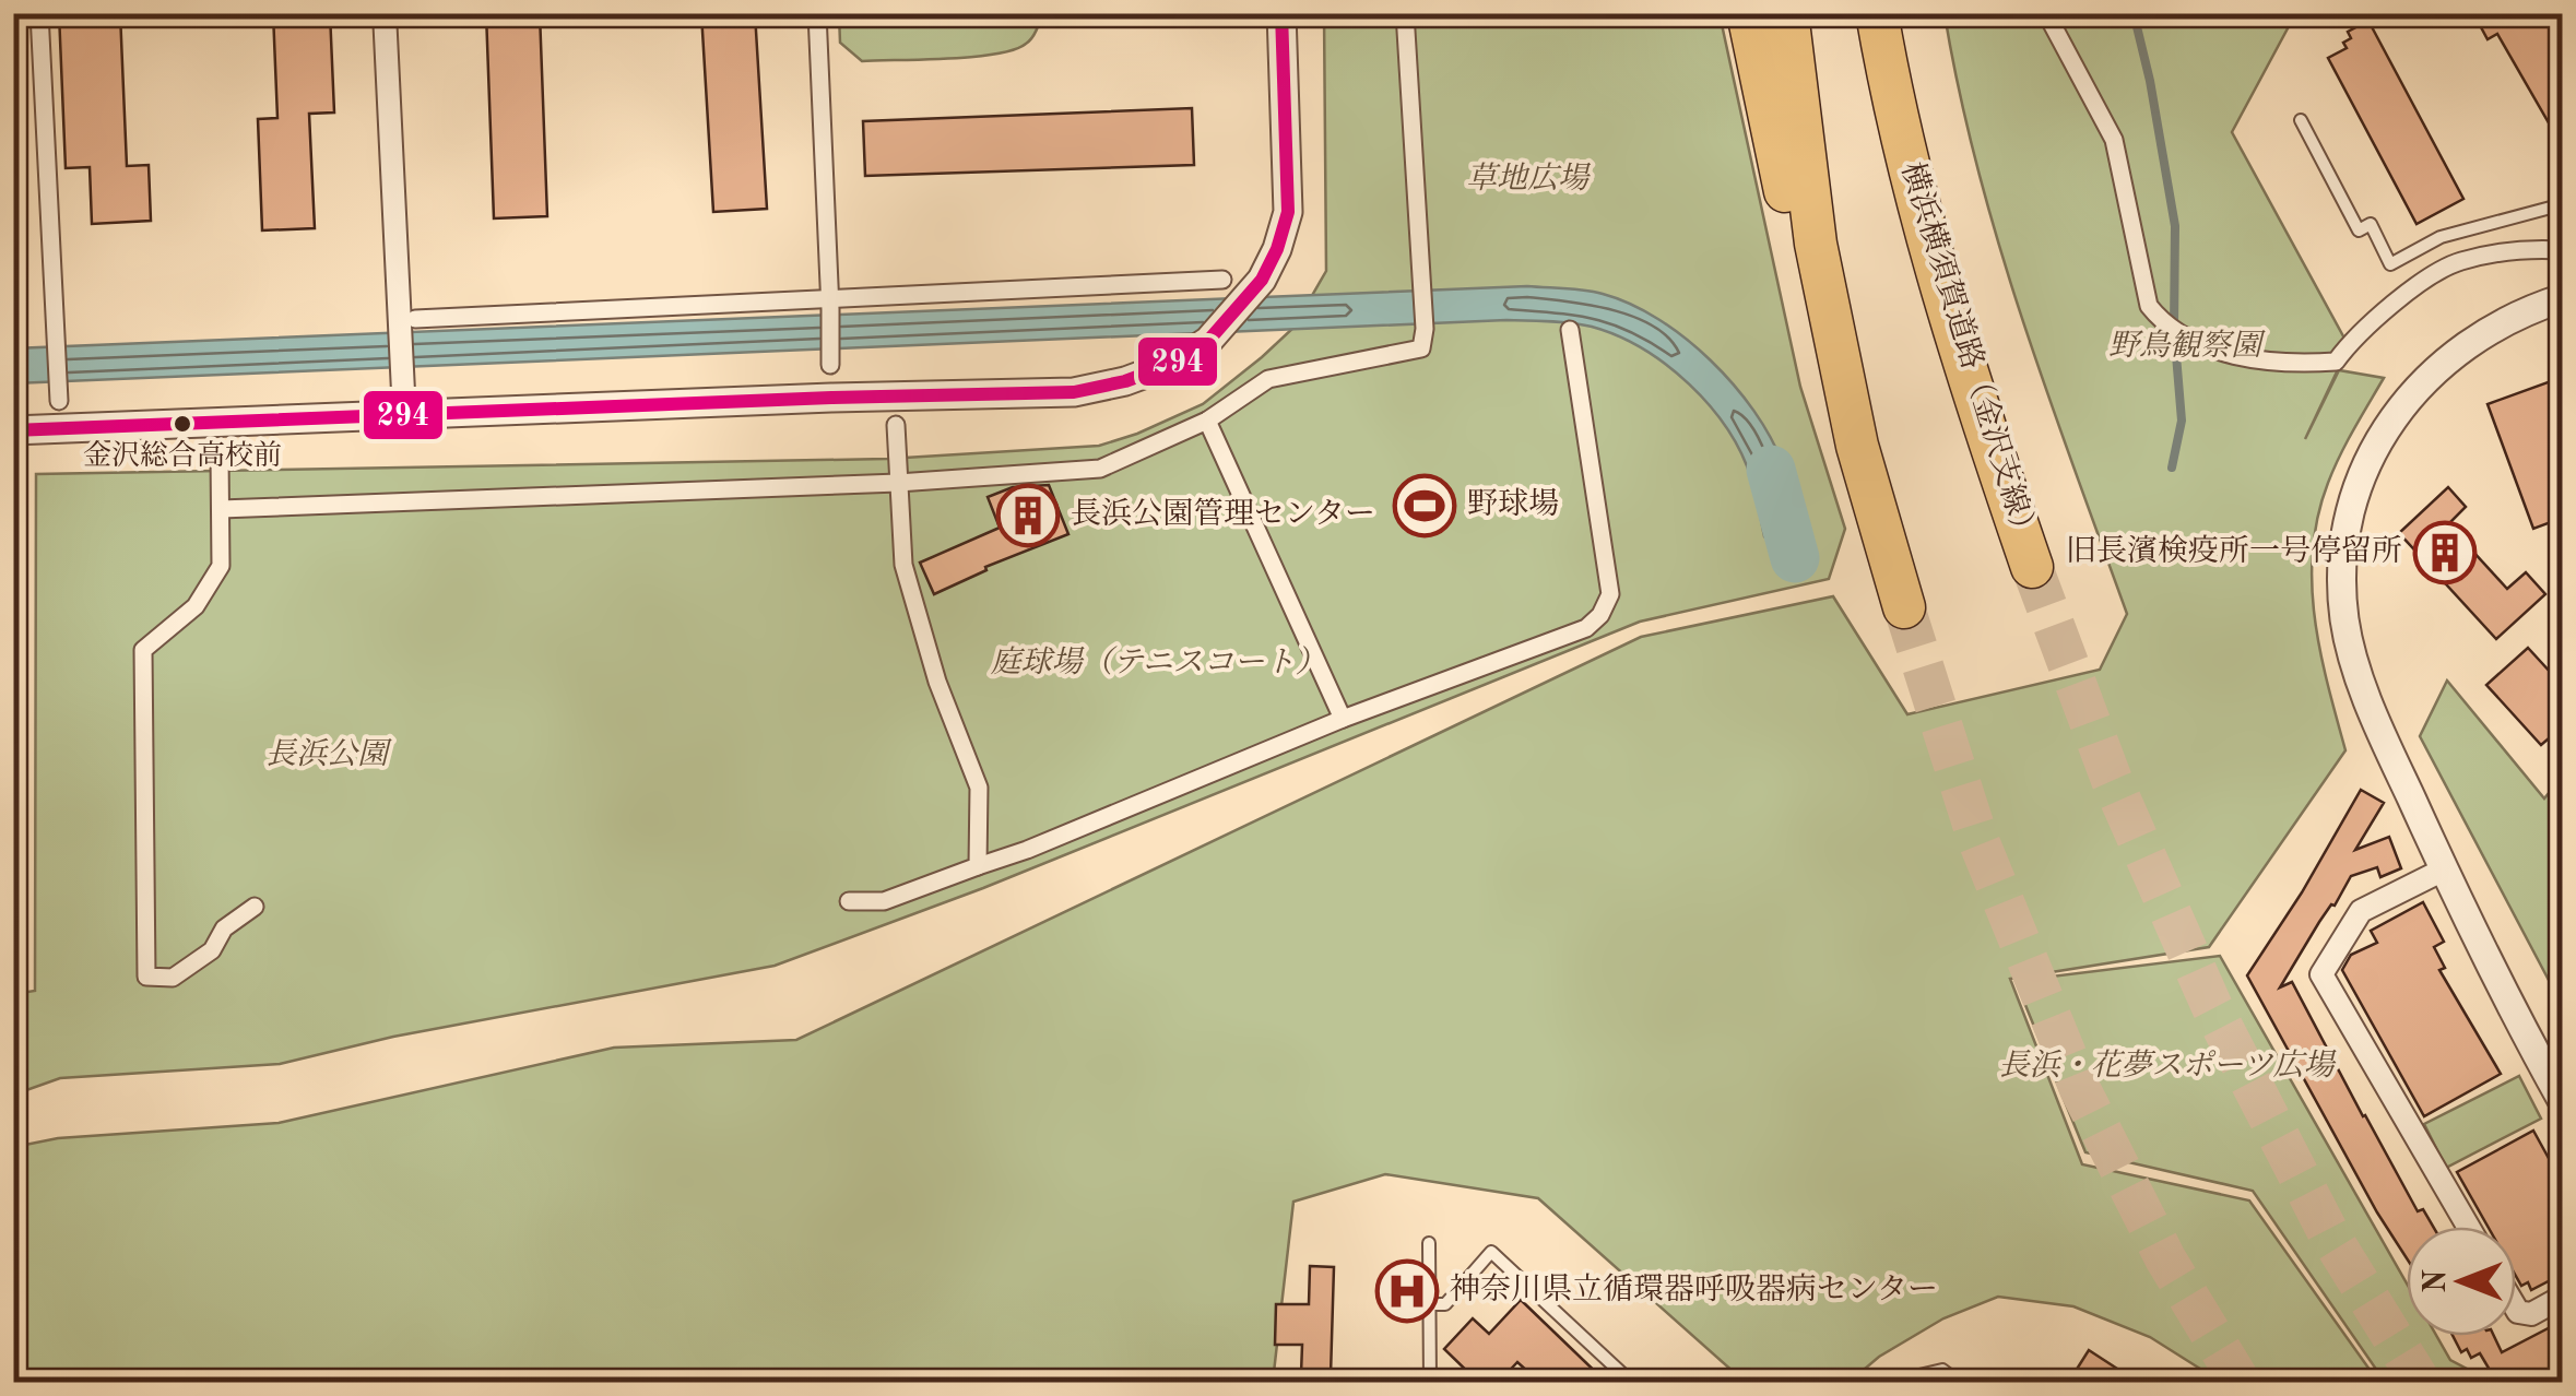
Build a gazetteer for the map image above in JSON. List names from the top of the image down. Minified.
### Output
{"streets":{"highway":["横浜横須賀道路（金沢支線）"]},"parks":["草地広場","野鳥観察園","庭球場（テニスコート）","長浜公園","長浜・花夢スポーツ広場"],"places":{"other":["金沢総合高校前"],"sports":["野球場"],"building":["長浜公園管理センター","旧長濱検疫所一号停留所"],"hospital":["神奈川県立循環器呼吸器病センター"]},"lines":["transit line 294"],"north":"left"}
